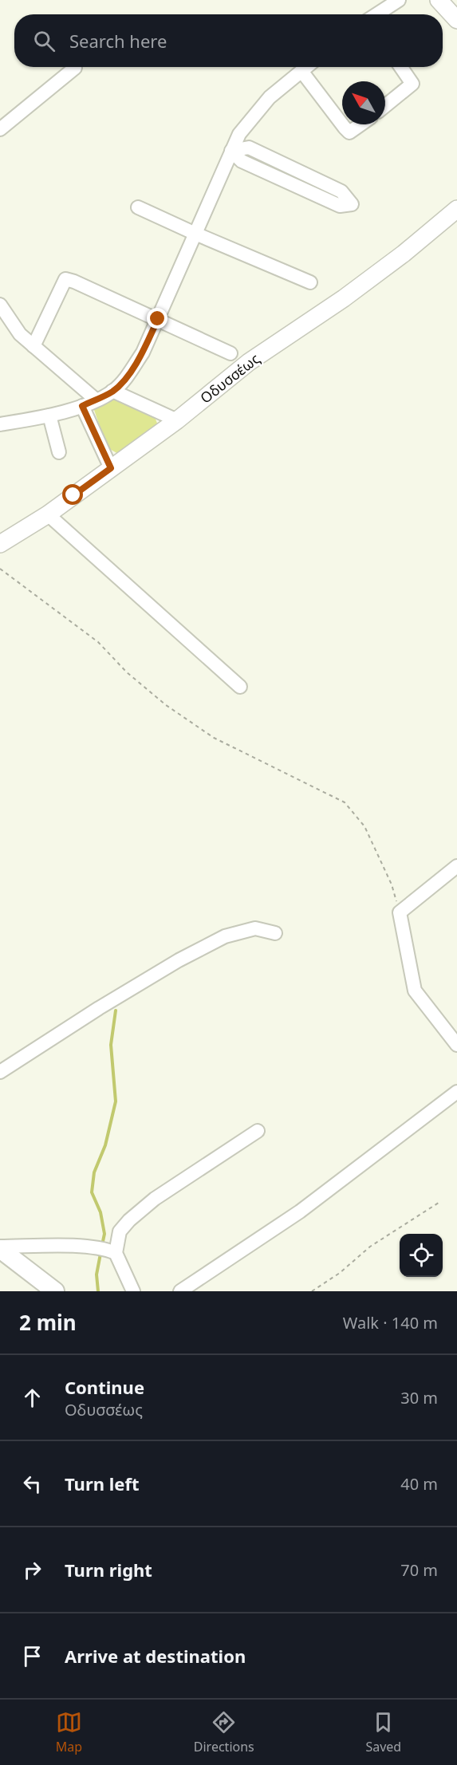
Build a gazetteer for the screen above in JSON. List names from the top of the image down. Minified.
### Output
{"streets":{"street":["Οδυσσέως"]},"north":"top left","page":{"search":"Search here","heading":["2 min","Walk · 140 m"],"list":[["Continue","Οδυσσέως","30 m"],["Turn left","40 m"],["Turn right","70 m"],"Arrive at destination"],"nav":["Map","Directions","Saved"]}}
